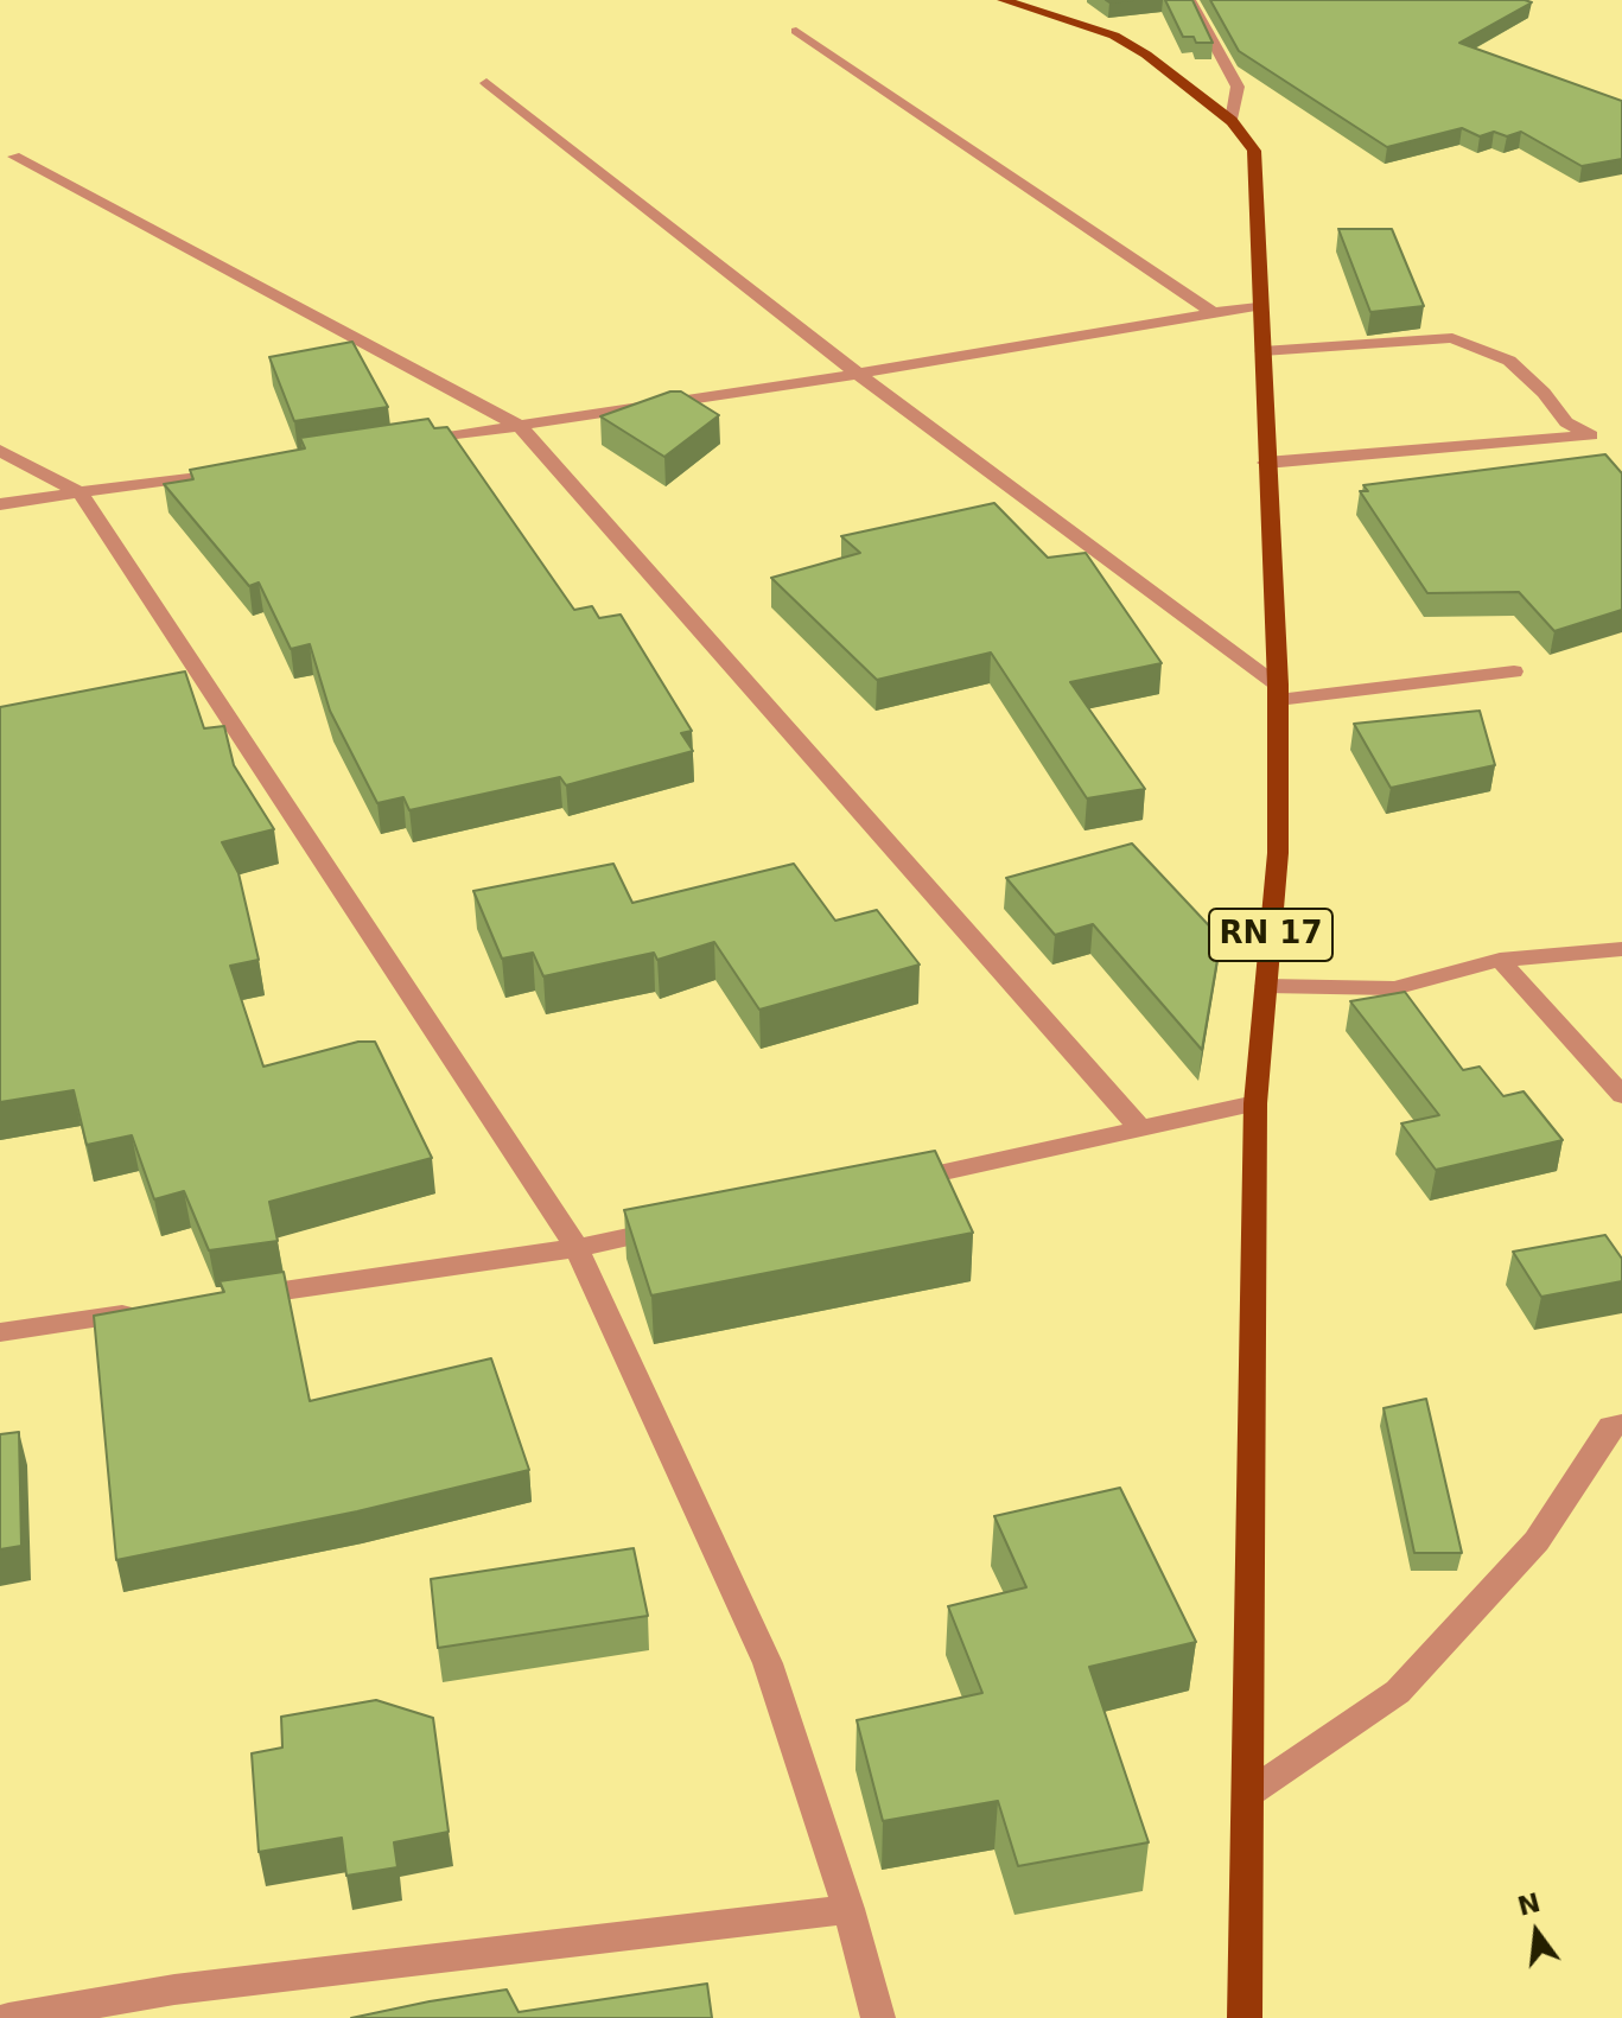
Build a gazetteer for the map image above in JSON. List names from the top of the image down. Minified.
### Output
{"streets":{"main road":["RN 17"]},"north":"top"}
